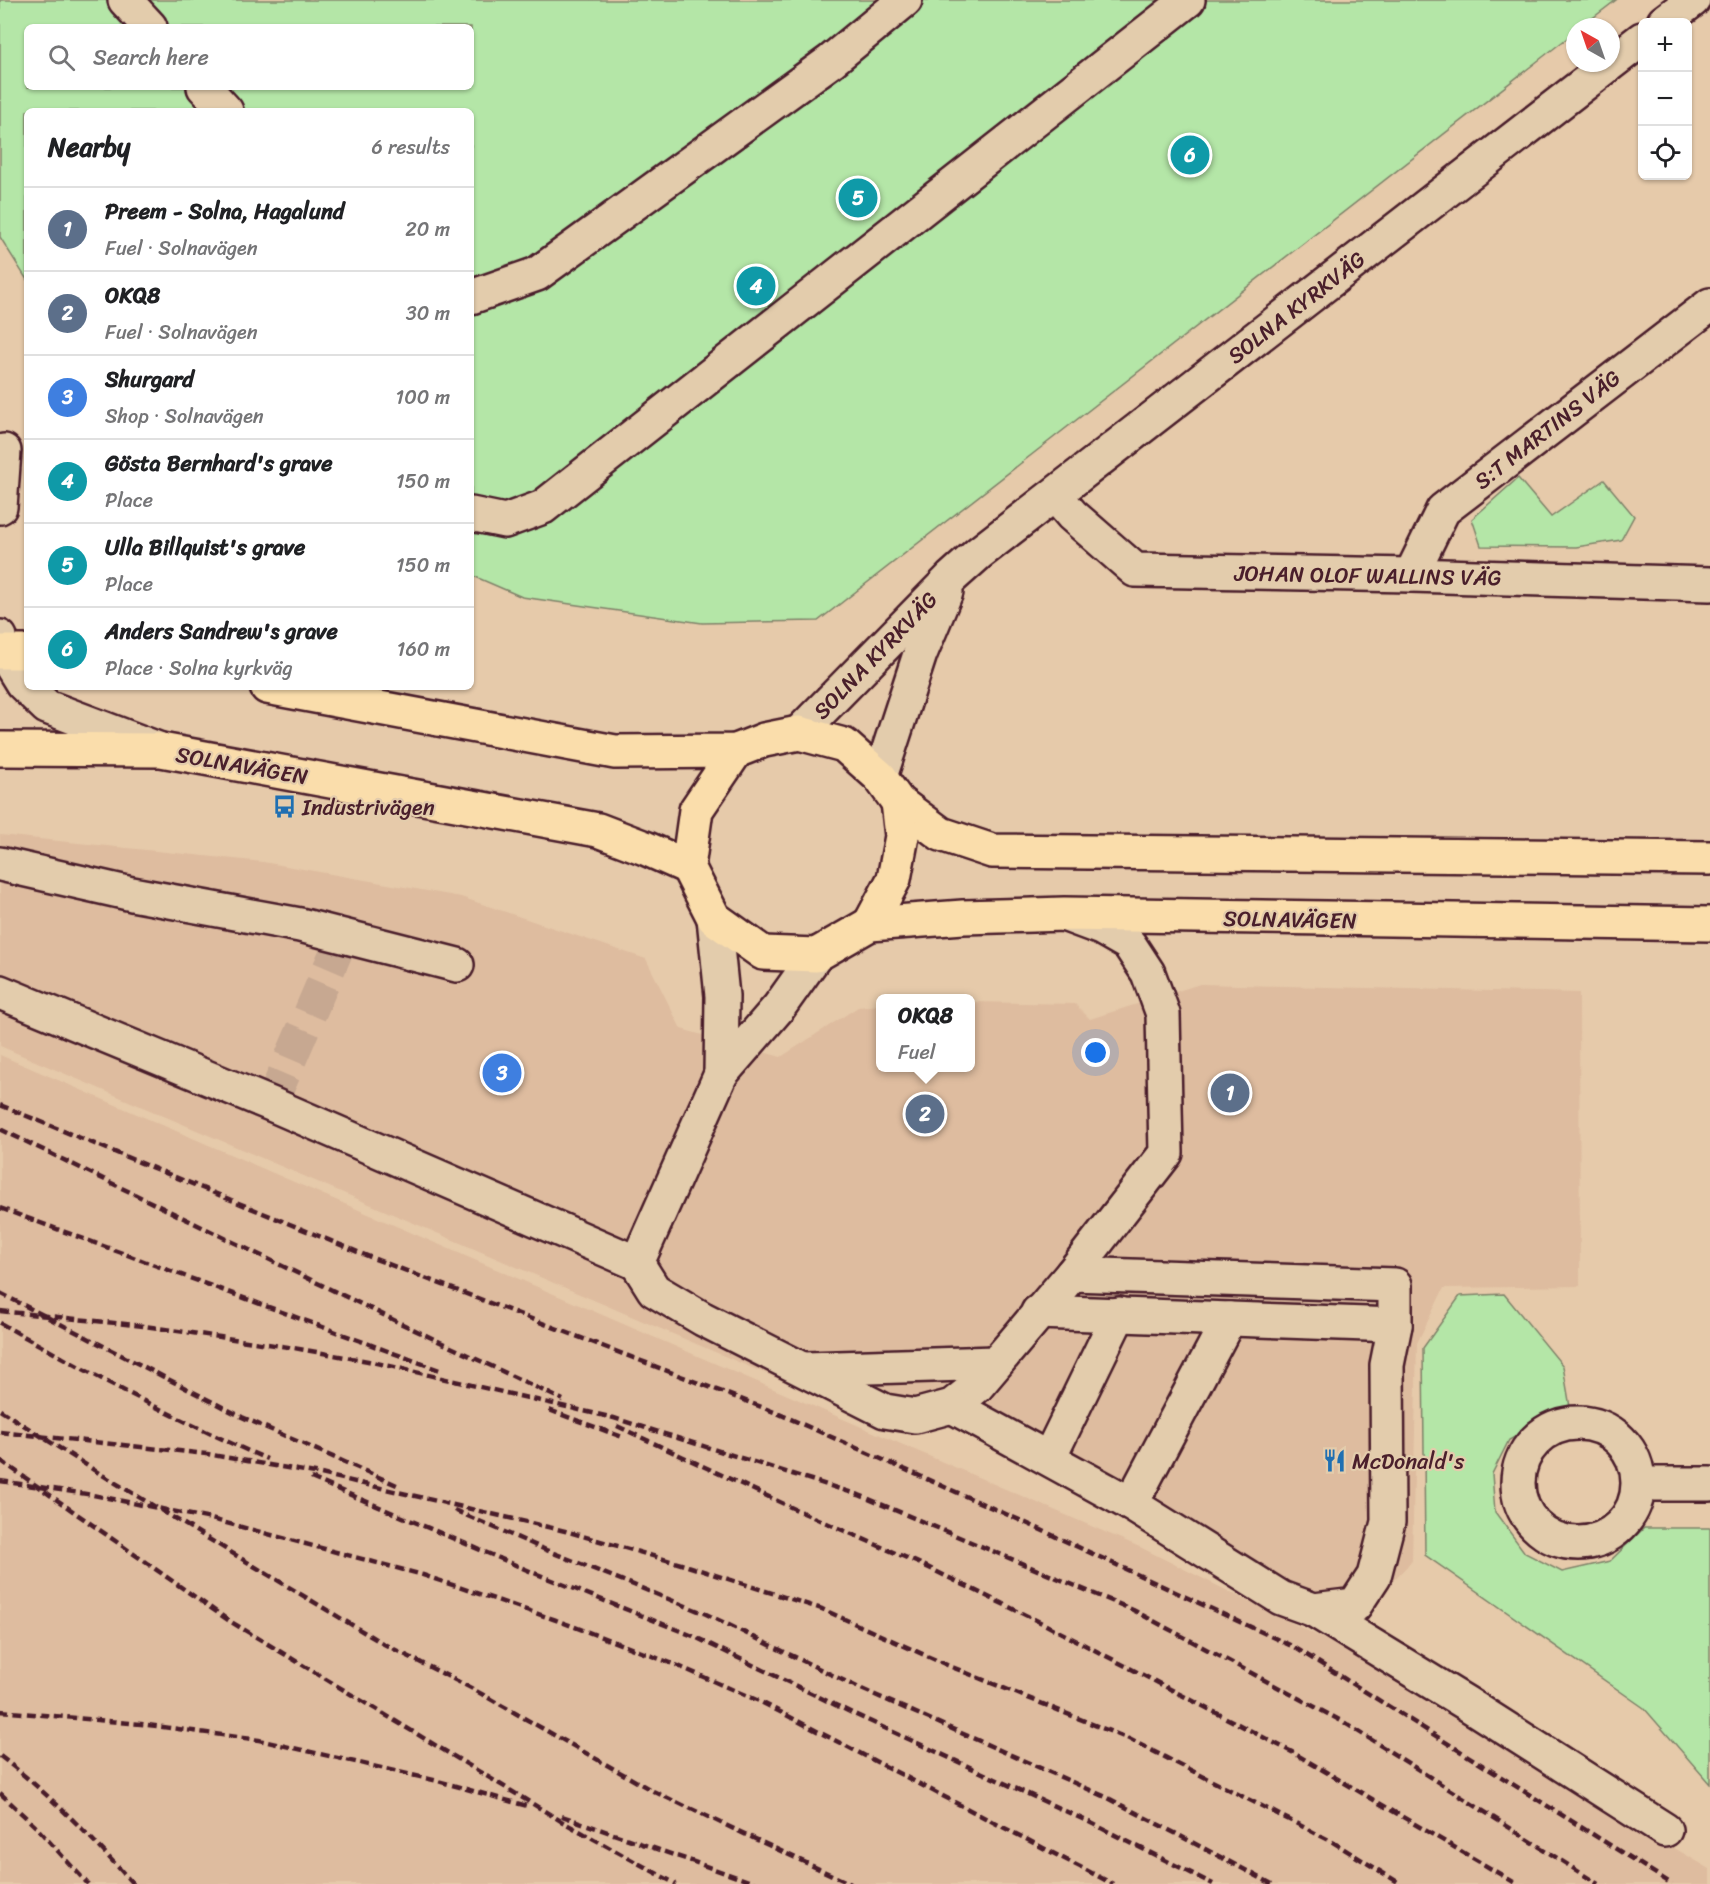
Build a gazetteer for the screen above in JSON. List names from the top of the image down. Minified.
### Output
{"streets":{"main road":["SOLNAVÄGEN"],"street":["SOLNA KYRKVÄG","S:T MARTINS VÄG","JOHAN OLOF WALLINS VÄG"]},"crossings":[["SOLNA KYRKVÄG","JOHAN OLOF WALLINS VÄG"],["S:T MARTINS VÄG","JOHAN OLOF WALLINS VÄG"]],"places":{"bus stop":["Industrivägen"],"restaurant":["McDonald's"]},"north":"top left","page":{"map_buttons":["+","−"],"search":"Search here","heading":["Nearby","6 results"],"pins":["6","5","4","3","1","2"],"list":[{"mark":"1","name":"Preem - Solna, Hagalund","note":"Fuel · Solnavägen","value":"20 m"},{"mark":"2","name":"OKQ8","note":"Fuel · Solnavägen","value":"30 m"},{"mark":"3","name":"Shurgard","note":"Shop · Solnavägen","value":"100 m"},{"mark":"4","name":"Gösta Bernhard's grave","note":"Place","value":"150 m"},{"mark":"5","name":"Ulla Billquist's grave","note":"Place","value":"150 m"},{"mark":"6","name":"Anders Sandrew's grave","note":"Place · Solna kyrkväg","value":"160 m"}],"popup":["OKQ8","Fuel"]}}
